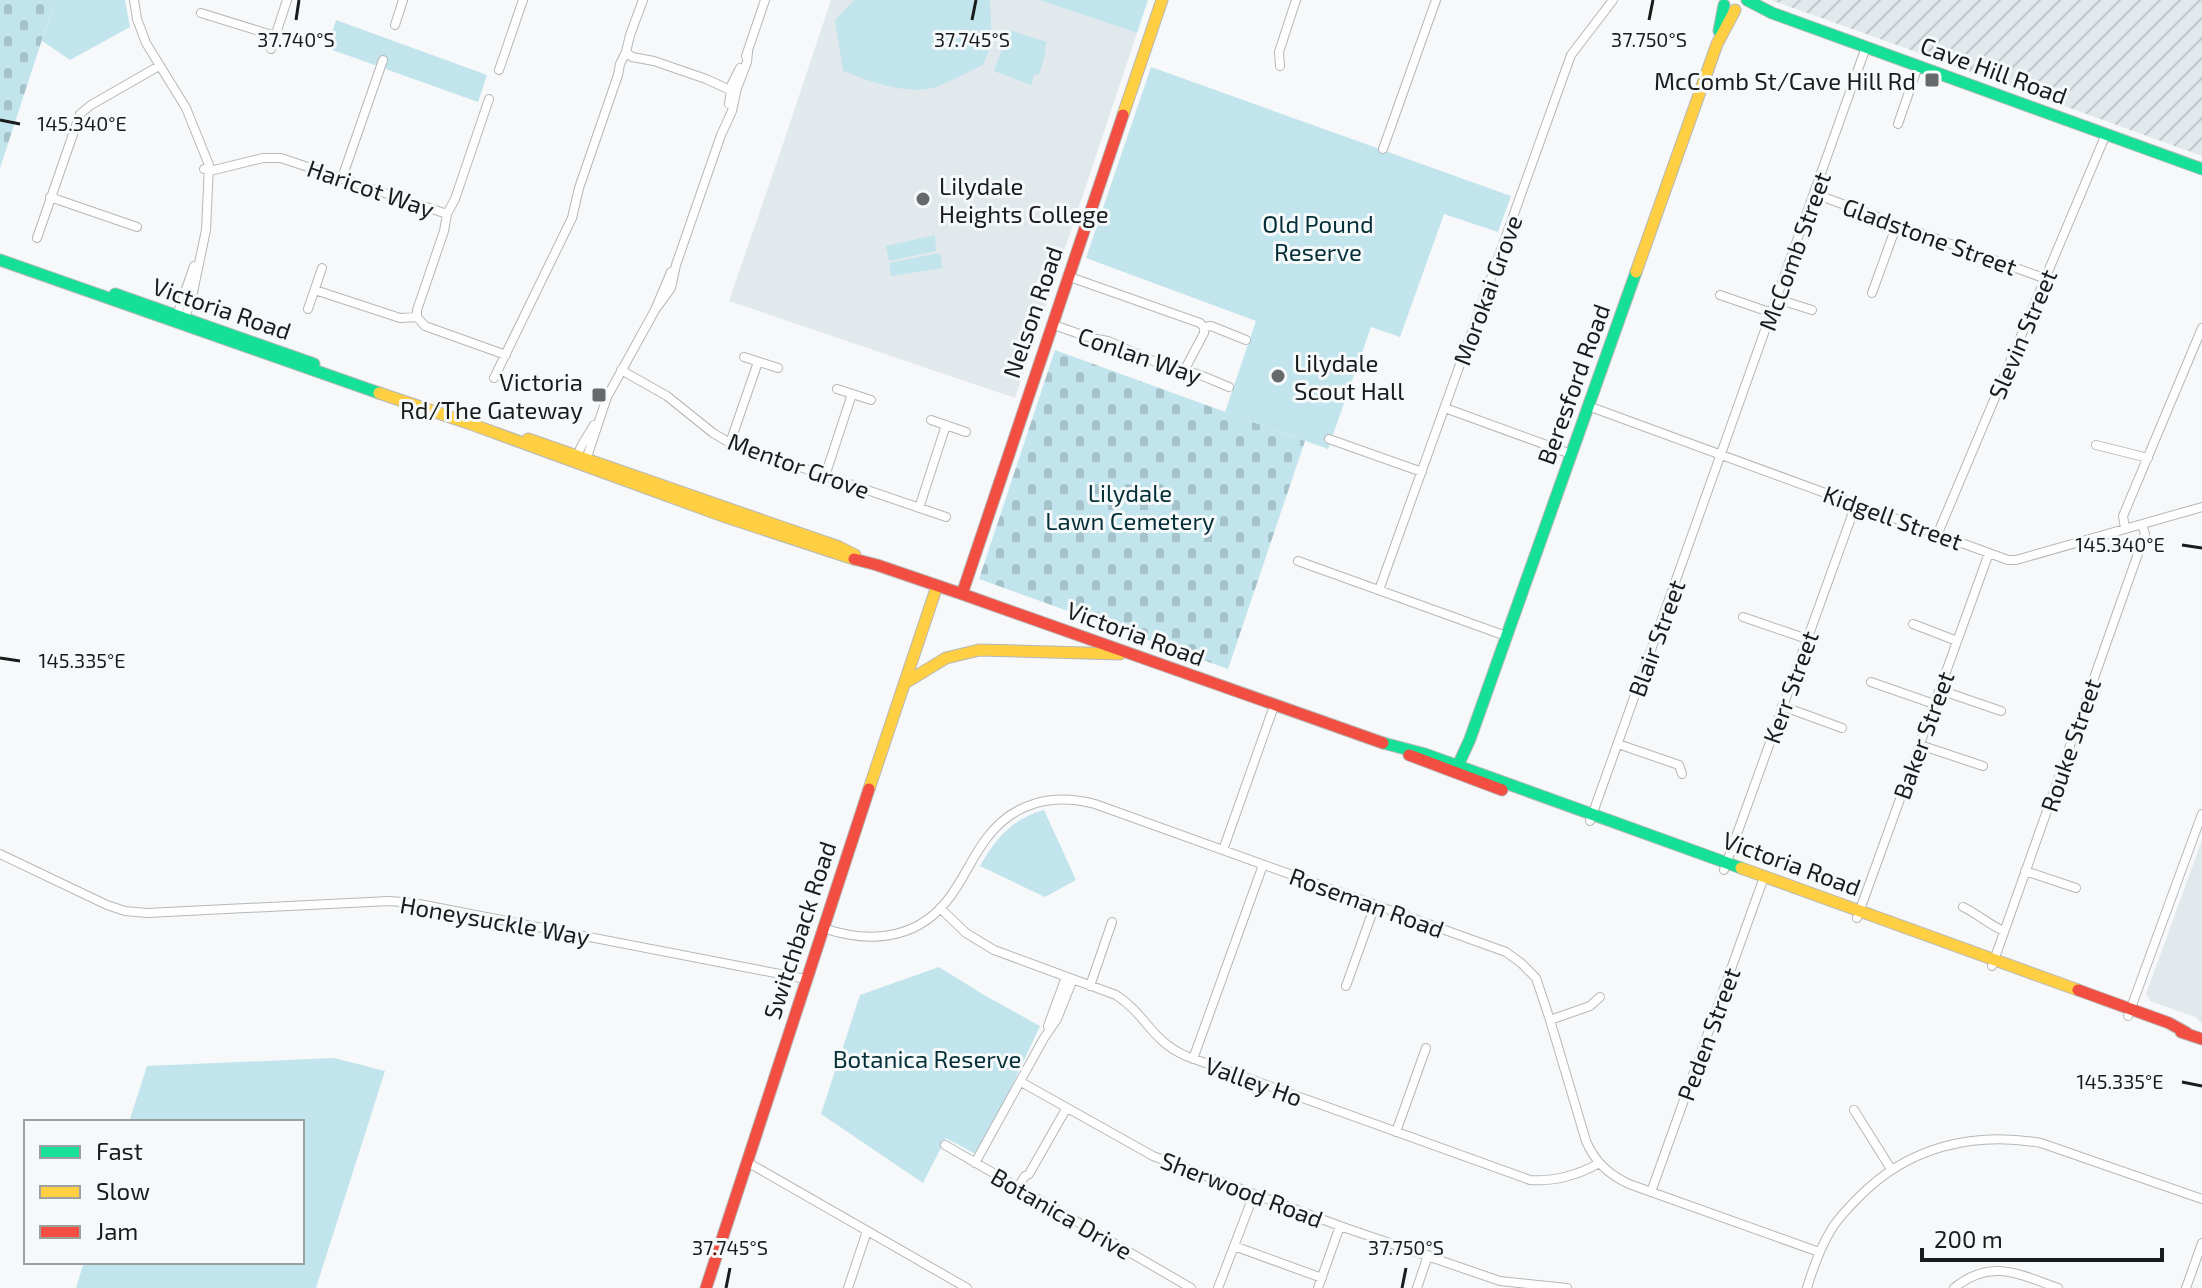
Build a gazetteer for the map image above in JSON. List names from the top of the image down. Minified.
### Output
{"streets":{"main road":["Cave Hill Road","Victoria Road","Nelson Road","Beresford Road","Switchback Road"],"street":["Haricot Way","Gladstone Street","McComb Street","Morokai Grove","Slevin Street","Conlan Way","Mentor Grove","Kidgell Street","Blair Street","Kerr Street","Baker Street","Rouke Street","Roseman Road","Honeysuckle Way","Peden Street","Valley Ho","Sherwood Road","Botanica Drive"]},"crossings":[["Cave Hill Road","McComb Street"],["Cave Hill Road","Slevin Street"],["Cave Hill Road","Beresford Road"],["Gladstone Street","McComb Street"],["Gladstone Street","Slevin Street"],["McComb Street","Kidgell Street"],["McComb Street","Blair Street"],["Victoria Road","Nelson Road"],["Victoria Road","Beresford Road"],["Victoria Road","Blair Street"],["Victoria Road","Kerr Street"],["Victoria Road","Baker Street"],["Victoria Road","Rouke Street"],["Victoria Road","Switchback Road"],["Victoria Road","Peden Street"],["Nelson Road","Conlan Way"],["Slevin Street","Kidgell Street"],["Beresford Road","Kidgell Street"],["Kidgell Street","Blair Street"],["Kidgell Street","Kerr Street"],["Kidgell Street","Baker Street"],["Kidgell Street","Rouke Street"],["Roseman Road","Switchback Road"],["Roseman Road","Valley Ho"],["Honeysuckle Way","Switchback Road"],["Valley Ho","Botanica Drive"],["Sherwood Road","Botanica Drive"]],"parks":["Old Pound Reserve","Lilydale Lawn Cemetery","Botanica Reserve"],"places":{"transit":["McComb St/Cave Hill Rd","Victoria Rd/The Gateway"],"other":["Lilydale Heights College","Lilydale Scout Hall"]},"legend":["Fast","Slow","Jam"],"scale_bar":"200 m","coordinates":["37.740°S","37.745°S","37.750°S","145.340°E","145.335°E"]}
